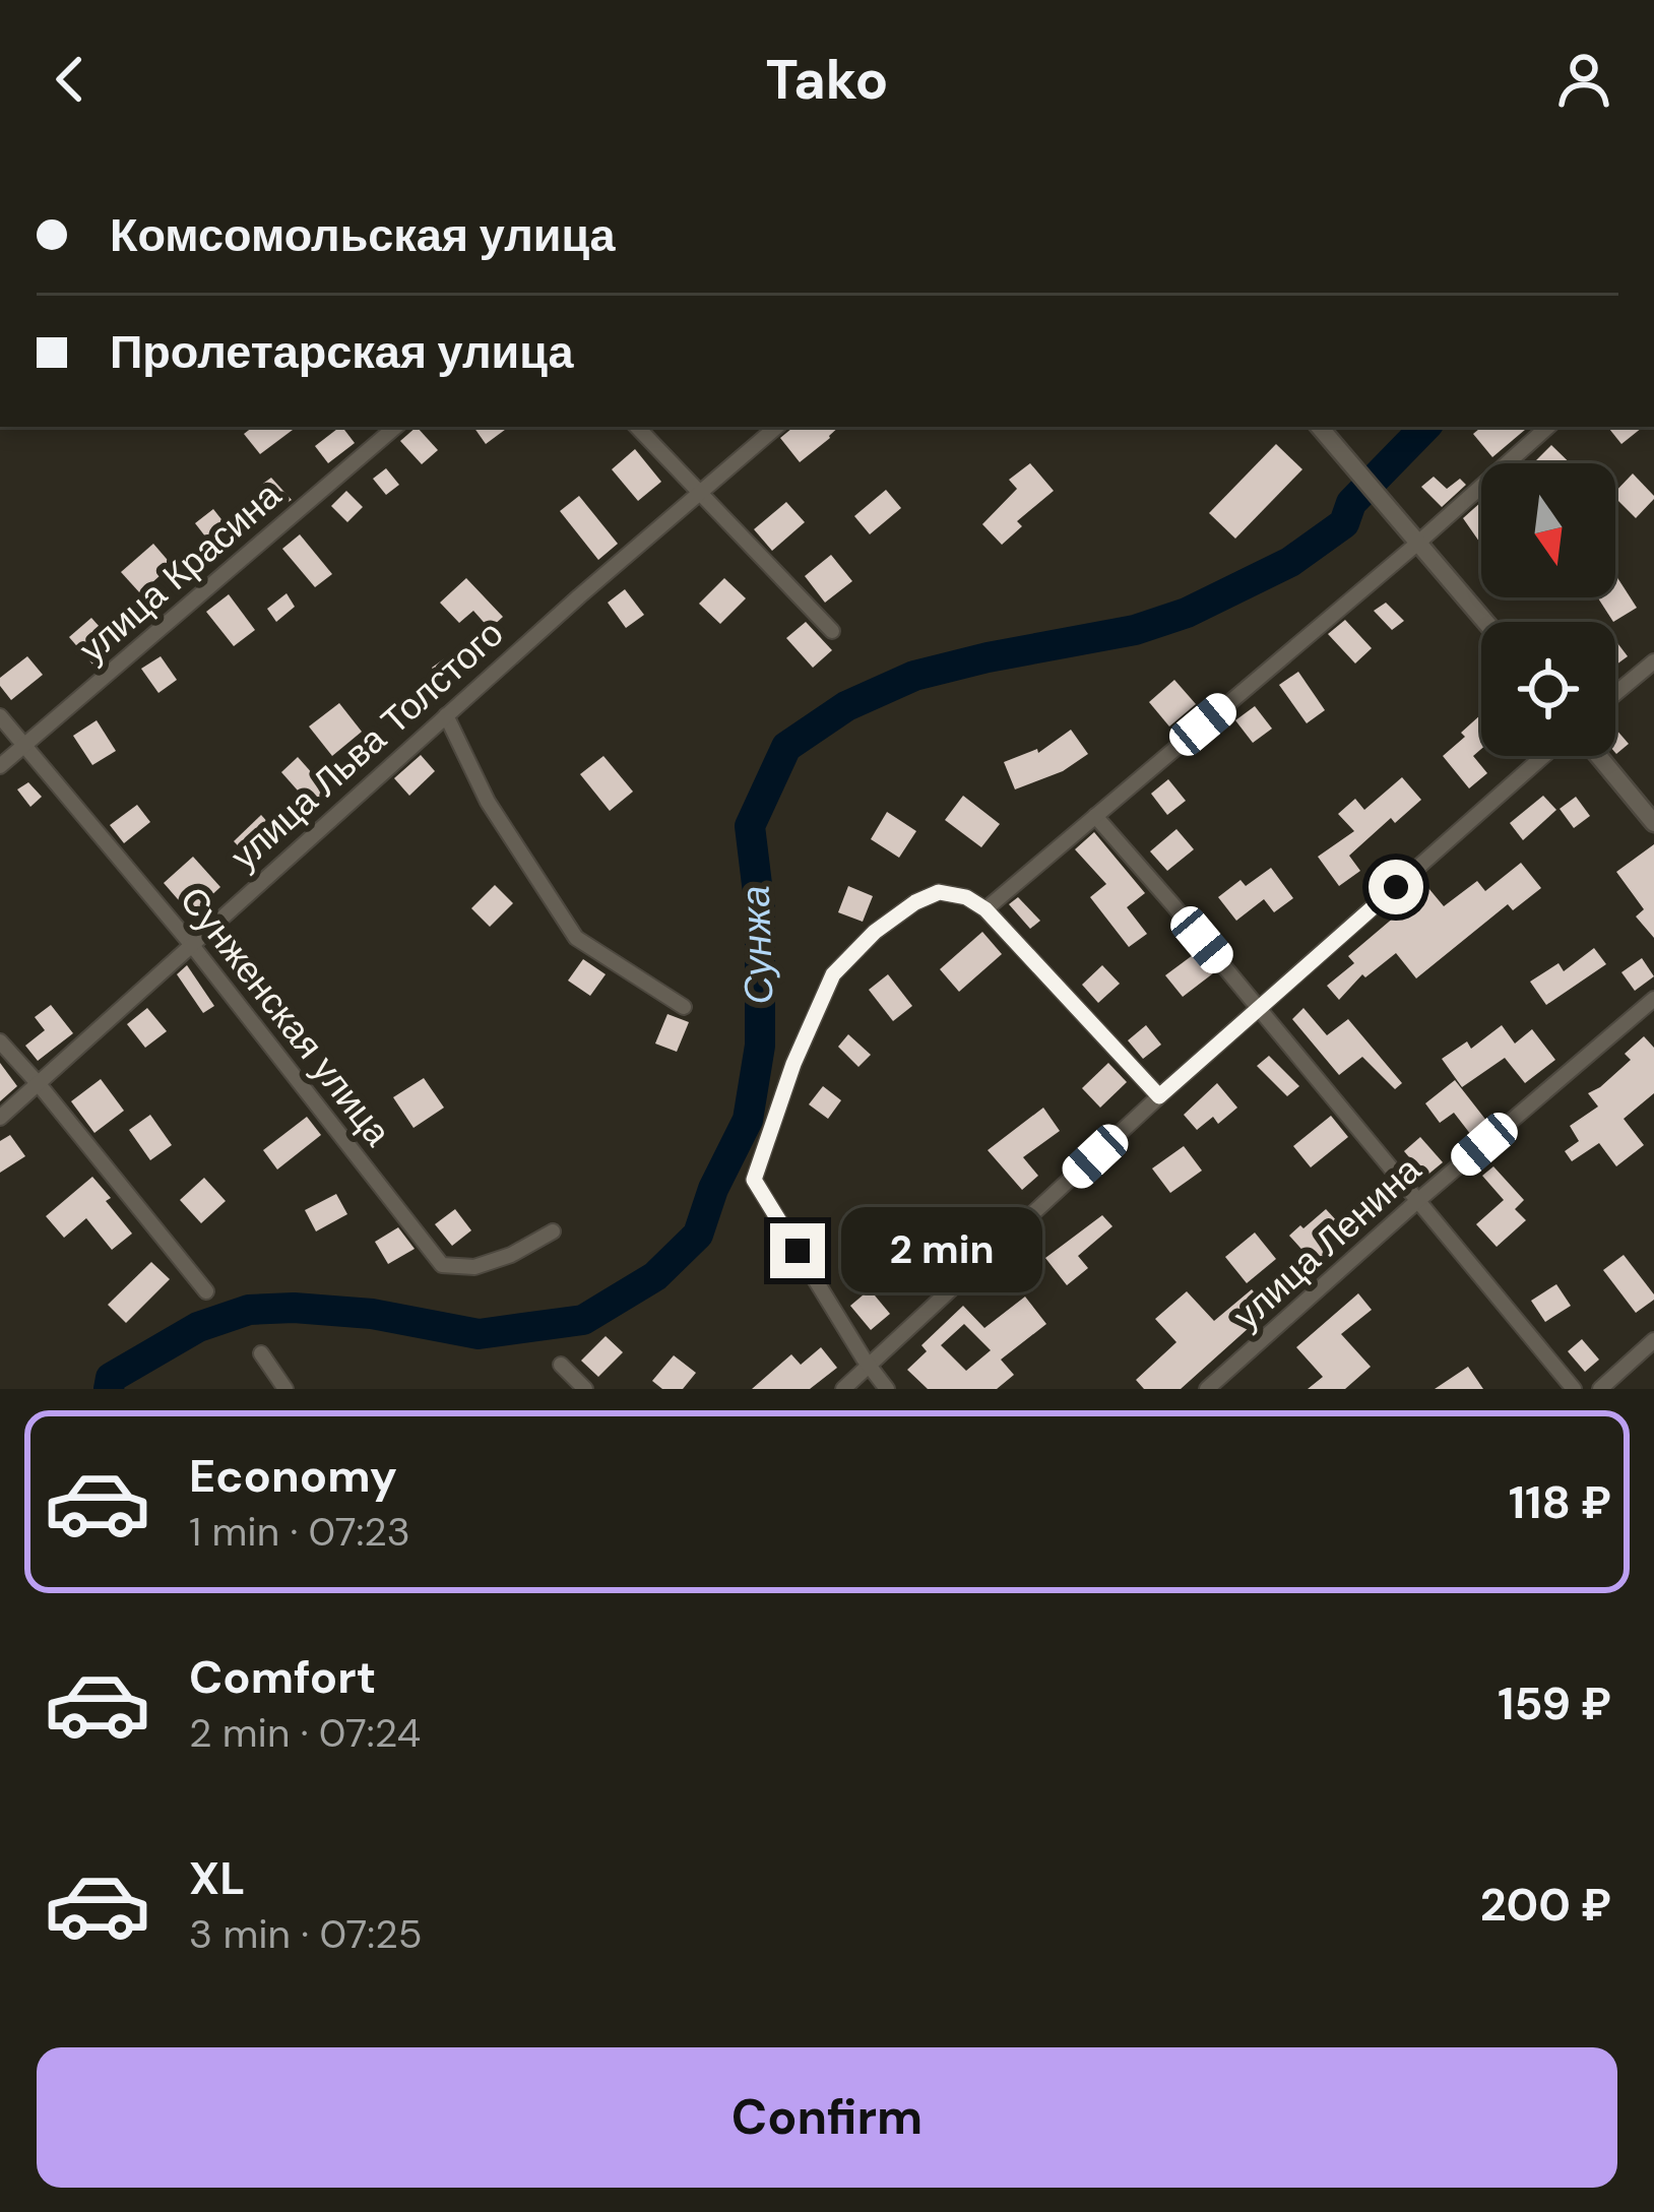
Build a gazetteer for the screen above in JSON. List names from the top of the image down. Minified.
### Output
{"streets":{"street":["улица Красина","улица Льва Толстого","Сунженская улица","улица Ленина"]},"crossings":[["улица Красина","Сунженская улица"],["улица Льва Толстого","Сунженская улица"]],"water":["Сунжа"],"north":"bottom","page":{"header":"Tako","banner":["Комсомольская улица","Пролетарская улица"],"bubble":"2 min","list":[{"name":"Economy","note":"1 min · 07:23","value":"118 ₽"},{"name":"Comfort","note":"2 min · 07:24","value":"159 ₽"},{"name":"XL","note":"3 min · 07:25","value":"200 ₽"}],"buttons":"Confirm"}}
